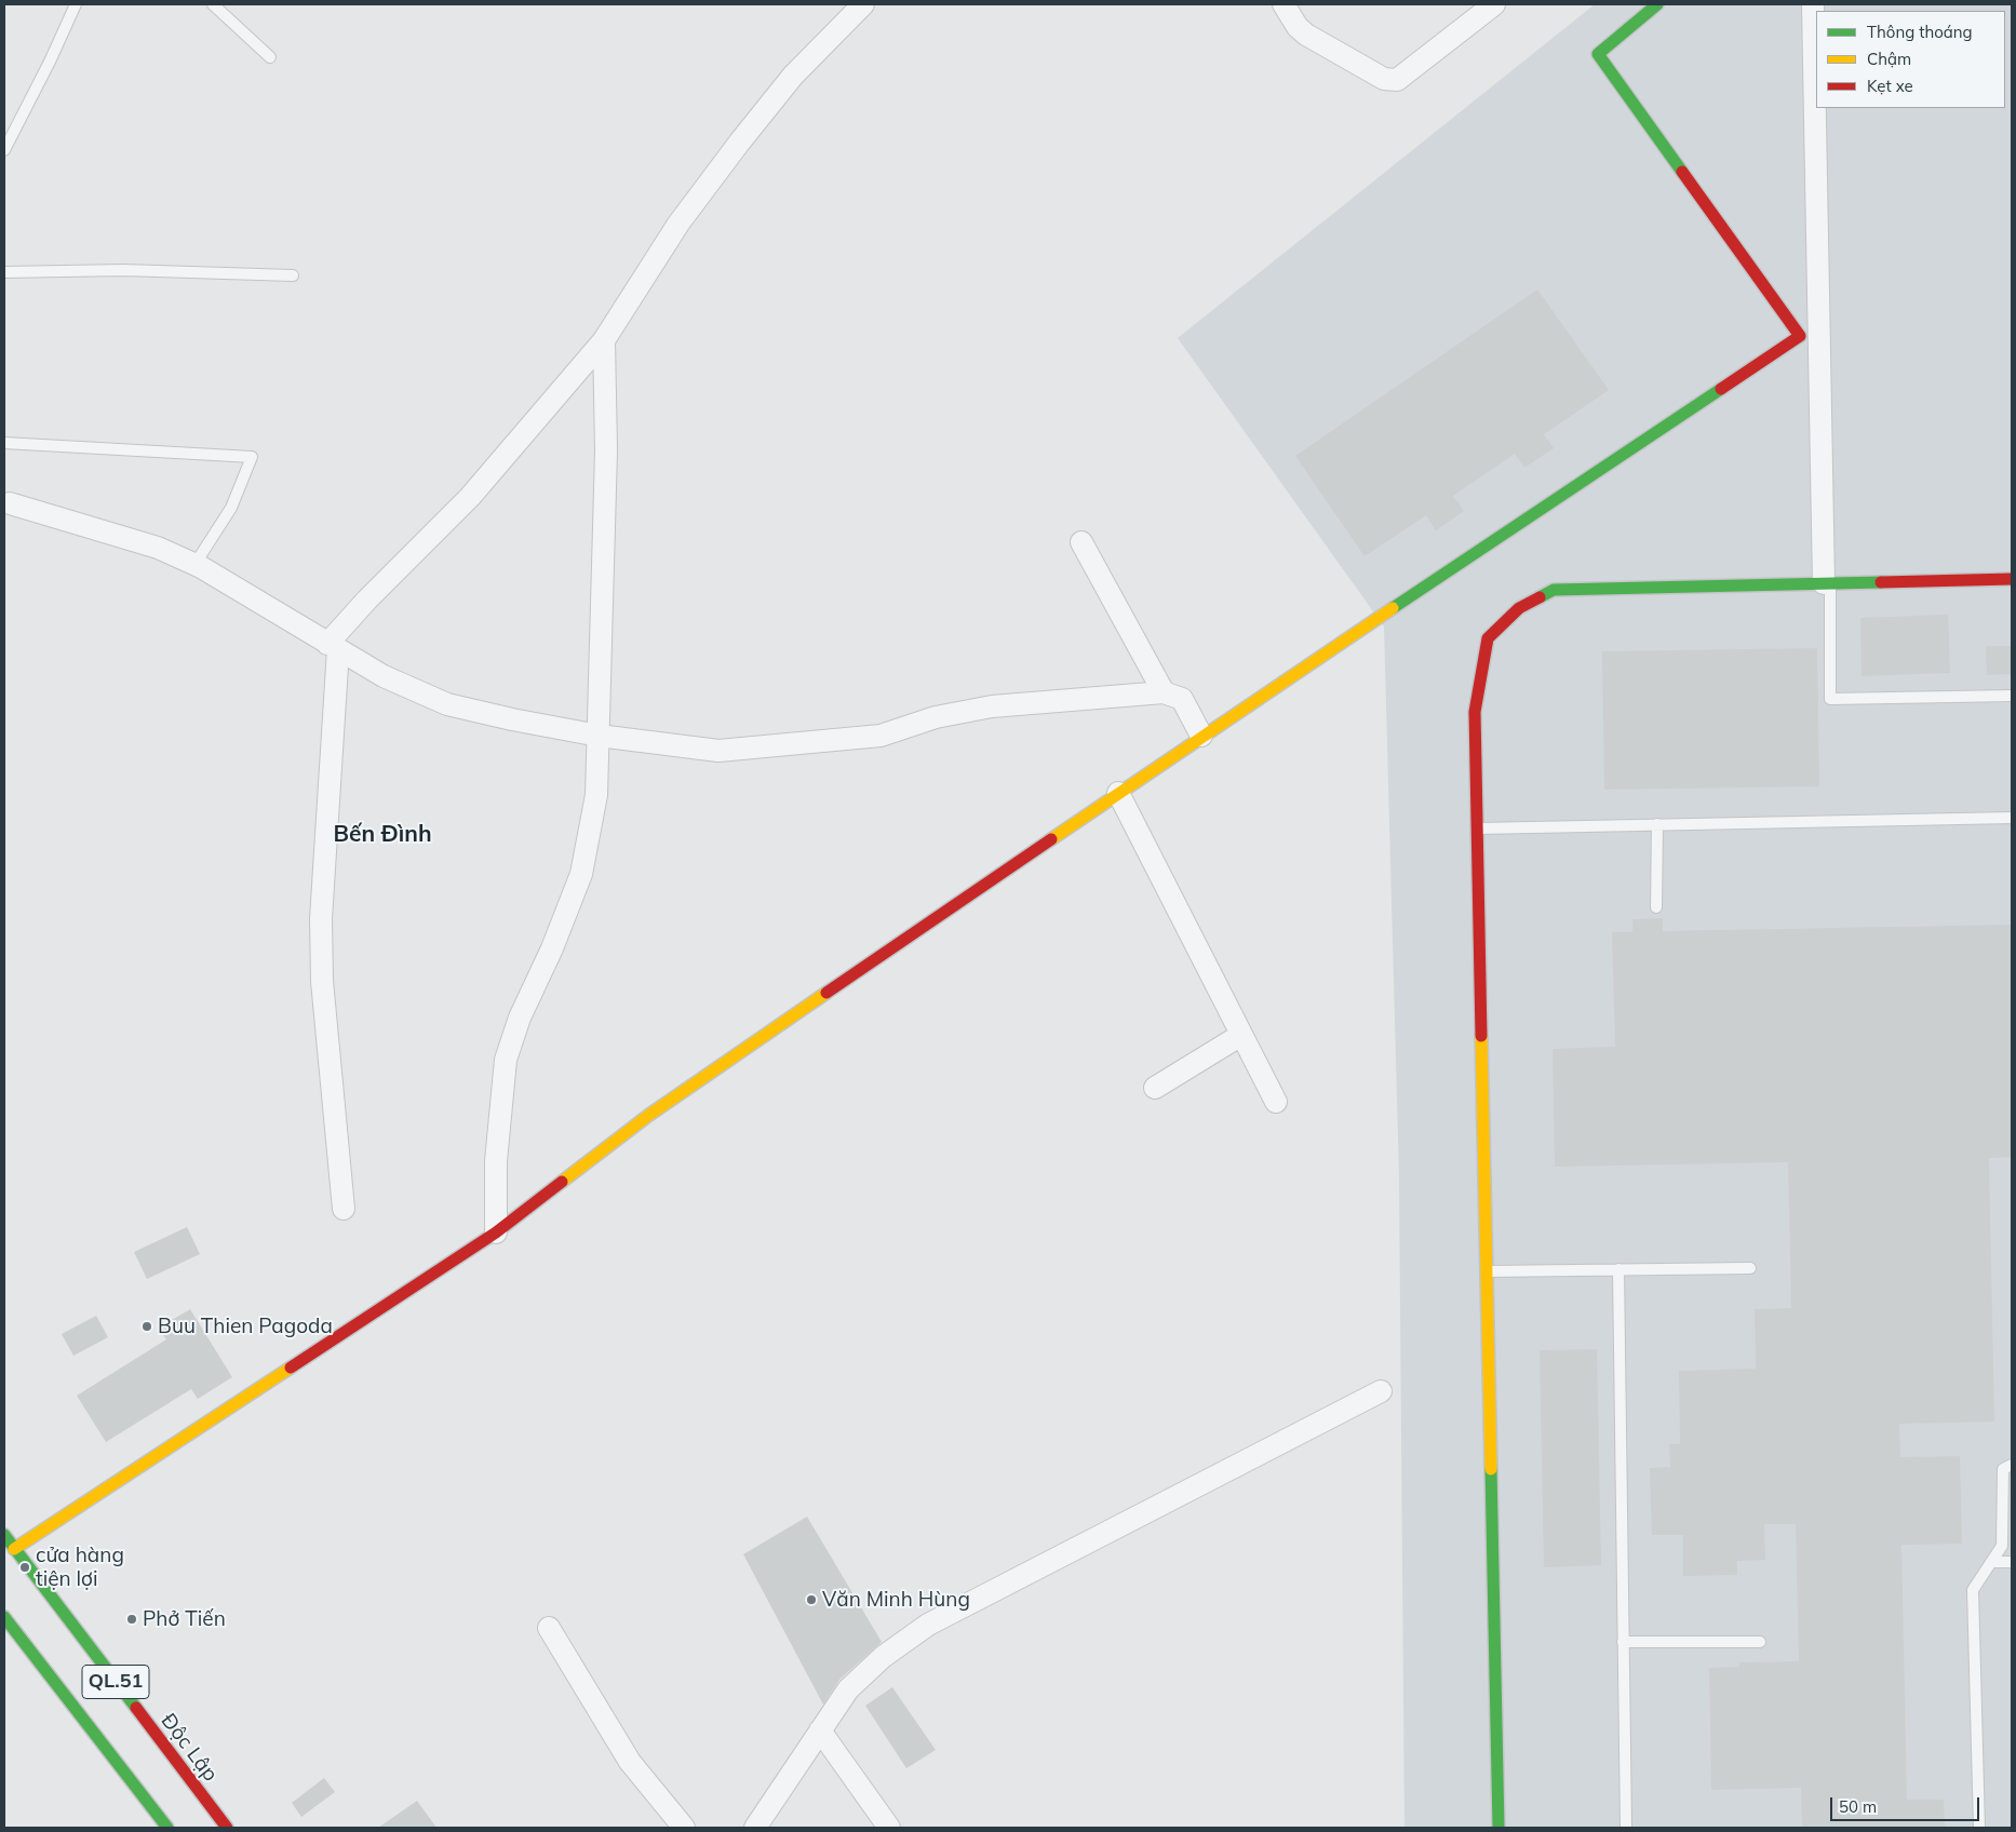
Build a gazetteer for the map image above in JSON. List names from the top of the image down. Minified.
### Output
{"streets":{"main road":["QL.51","Độc Lập"]},"districts":["Bến Đình"],"places":["Buu Thien Pagoda","cửa hàng tiện lợi","Văn Minh Hùng","Phở Tiến"],"legend":["Thông thoáng","Chậm","Kẹt xe"],"scale_bar":"50 m"}
